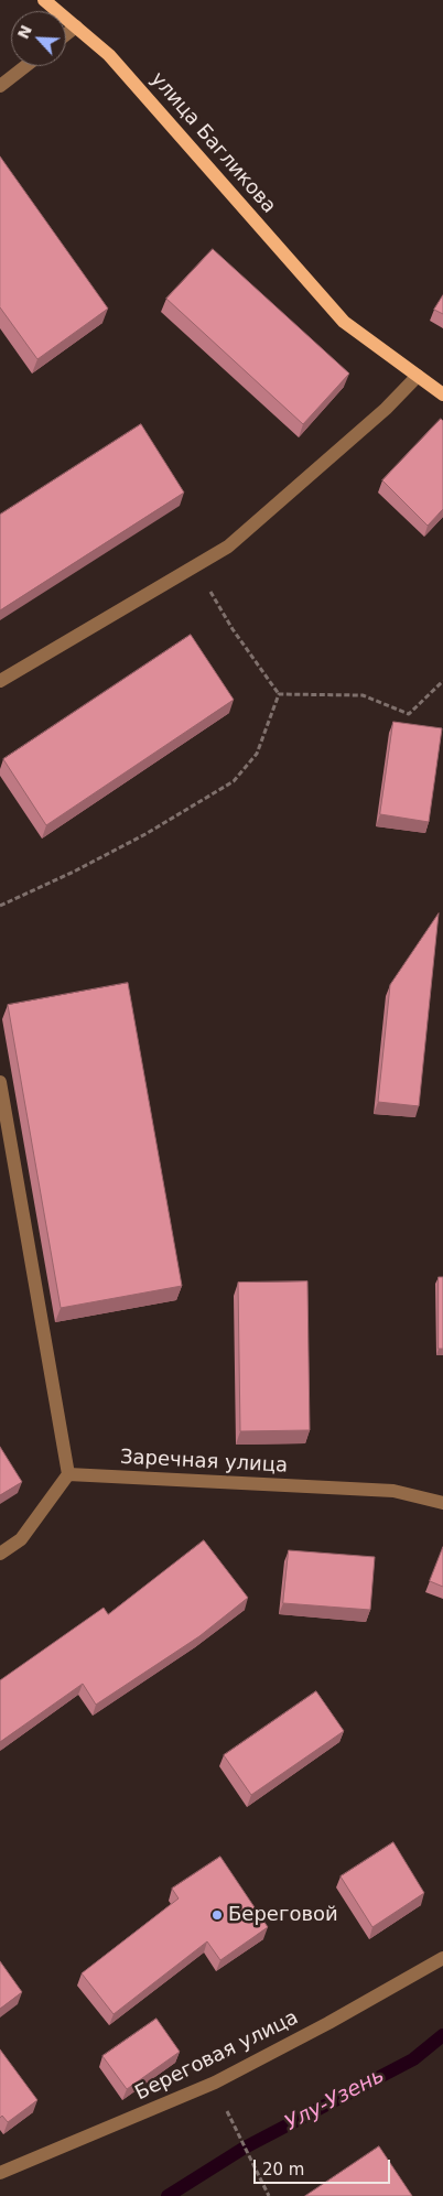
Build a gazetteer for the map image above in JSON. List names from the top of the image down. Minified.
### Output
{"streets":{"main road":["улица Багликова"],"street":["Заречная улица","Береговая улица"]},"water":["Улу-Узень"],"places":["Береговой"],"scale_bar":"20 m","north":"top left"}
